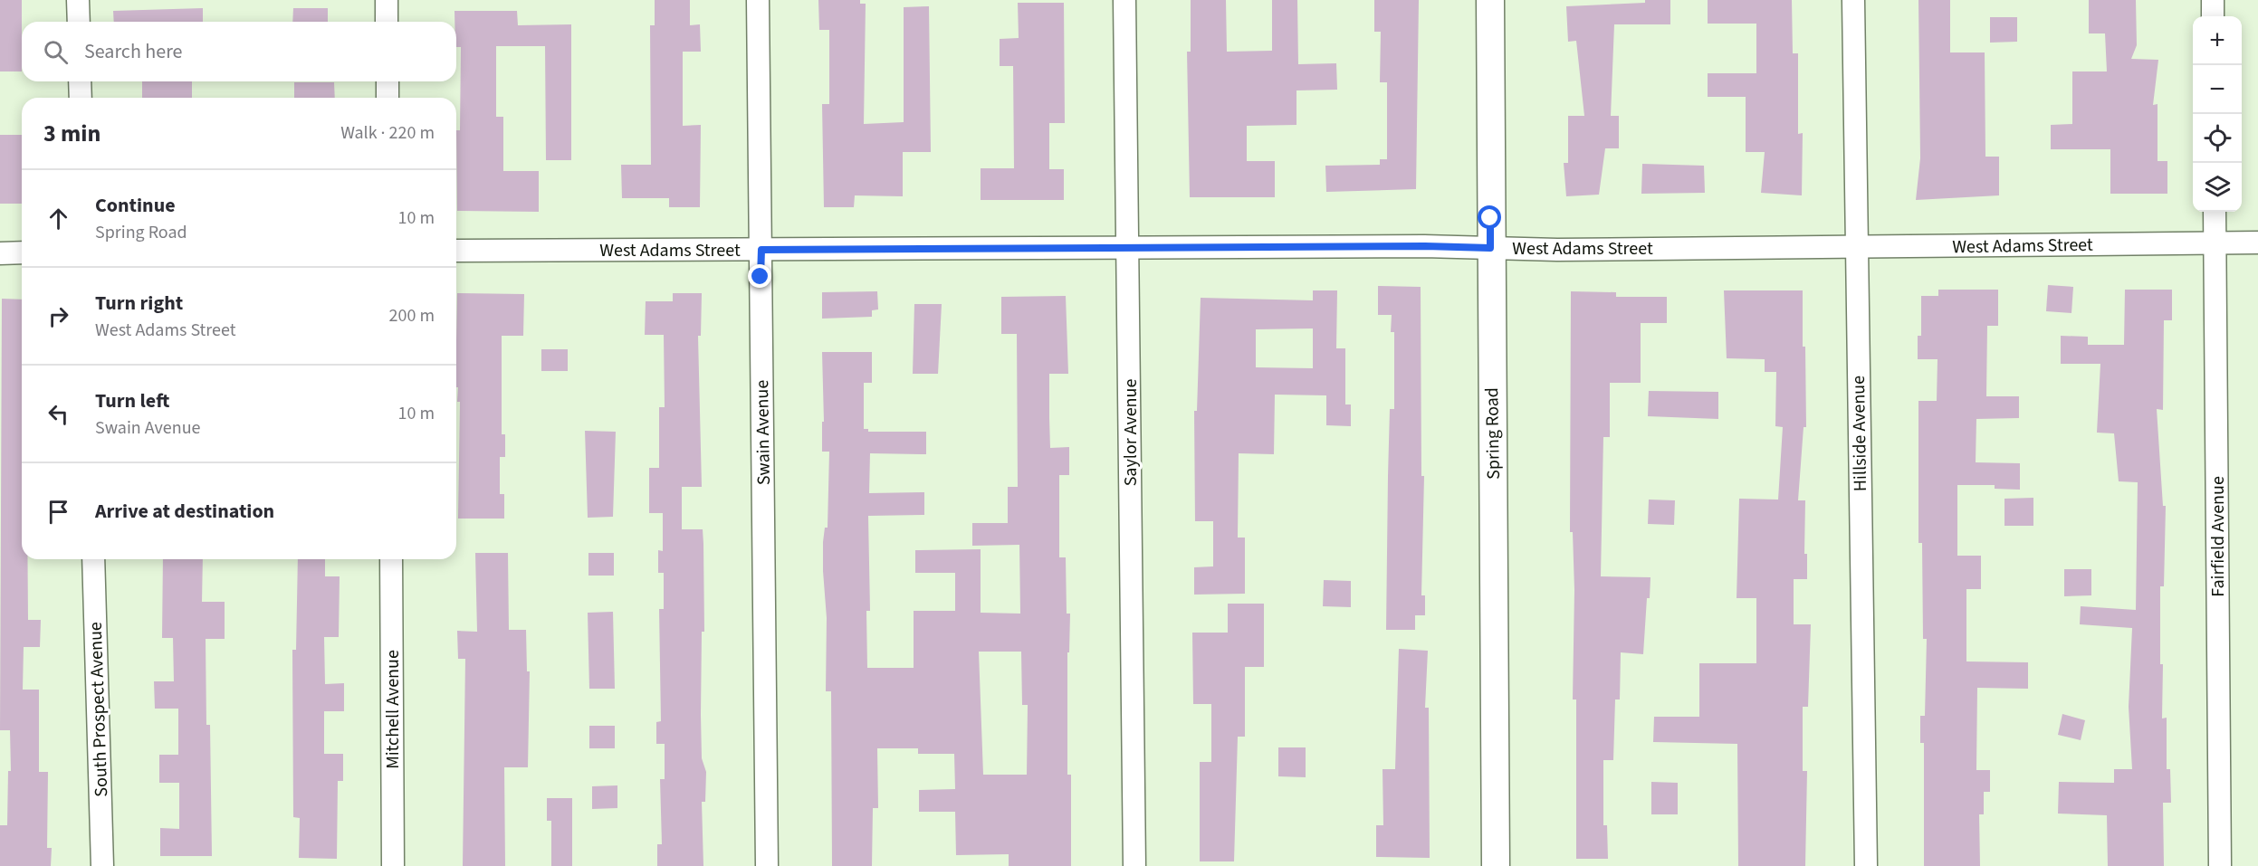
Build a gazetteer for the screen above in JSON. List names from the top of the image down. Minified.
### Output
{"streets":{"street":["West Adams Street","Swain Avenue","Saylor Avenue","Spring Road","Hillside Avenue","Fairfield Avenue","South Prospect Avenue","Mitchell Avenue"]},"crossings":[["West Adams Street","Swain Avenue"],["West Adams Street","Saylor Avenue"],["West Adams Street","Spring Road"],["West Adams Street","Hillside Avenue"],["West Adams Street","Fairfield Avenue"]],"page":{"map_buttons":["+","−"],"search":"Search here","heading":["3 min","Walk · 220 m"],"list":[["Continue","Spring Road","10 m"],["Turn right","West Adams Street","200 m"],["Turn left","Swain Avenue","10 m"],"Arrive at destination"]}}
